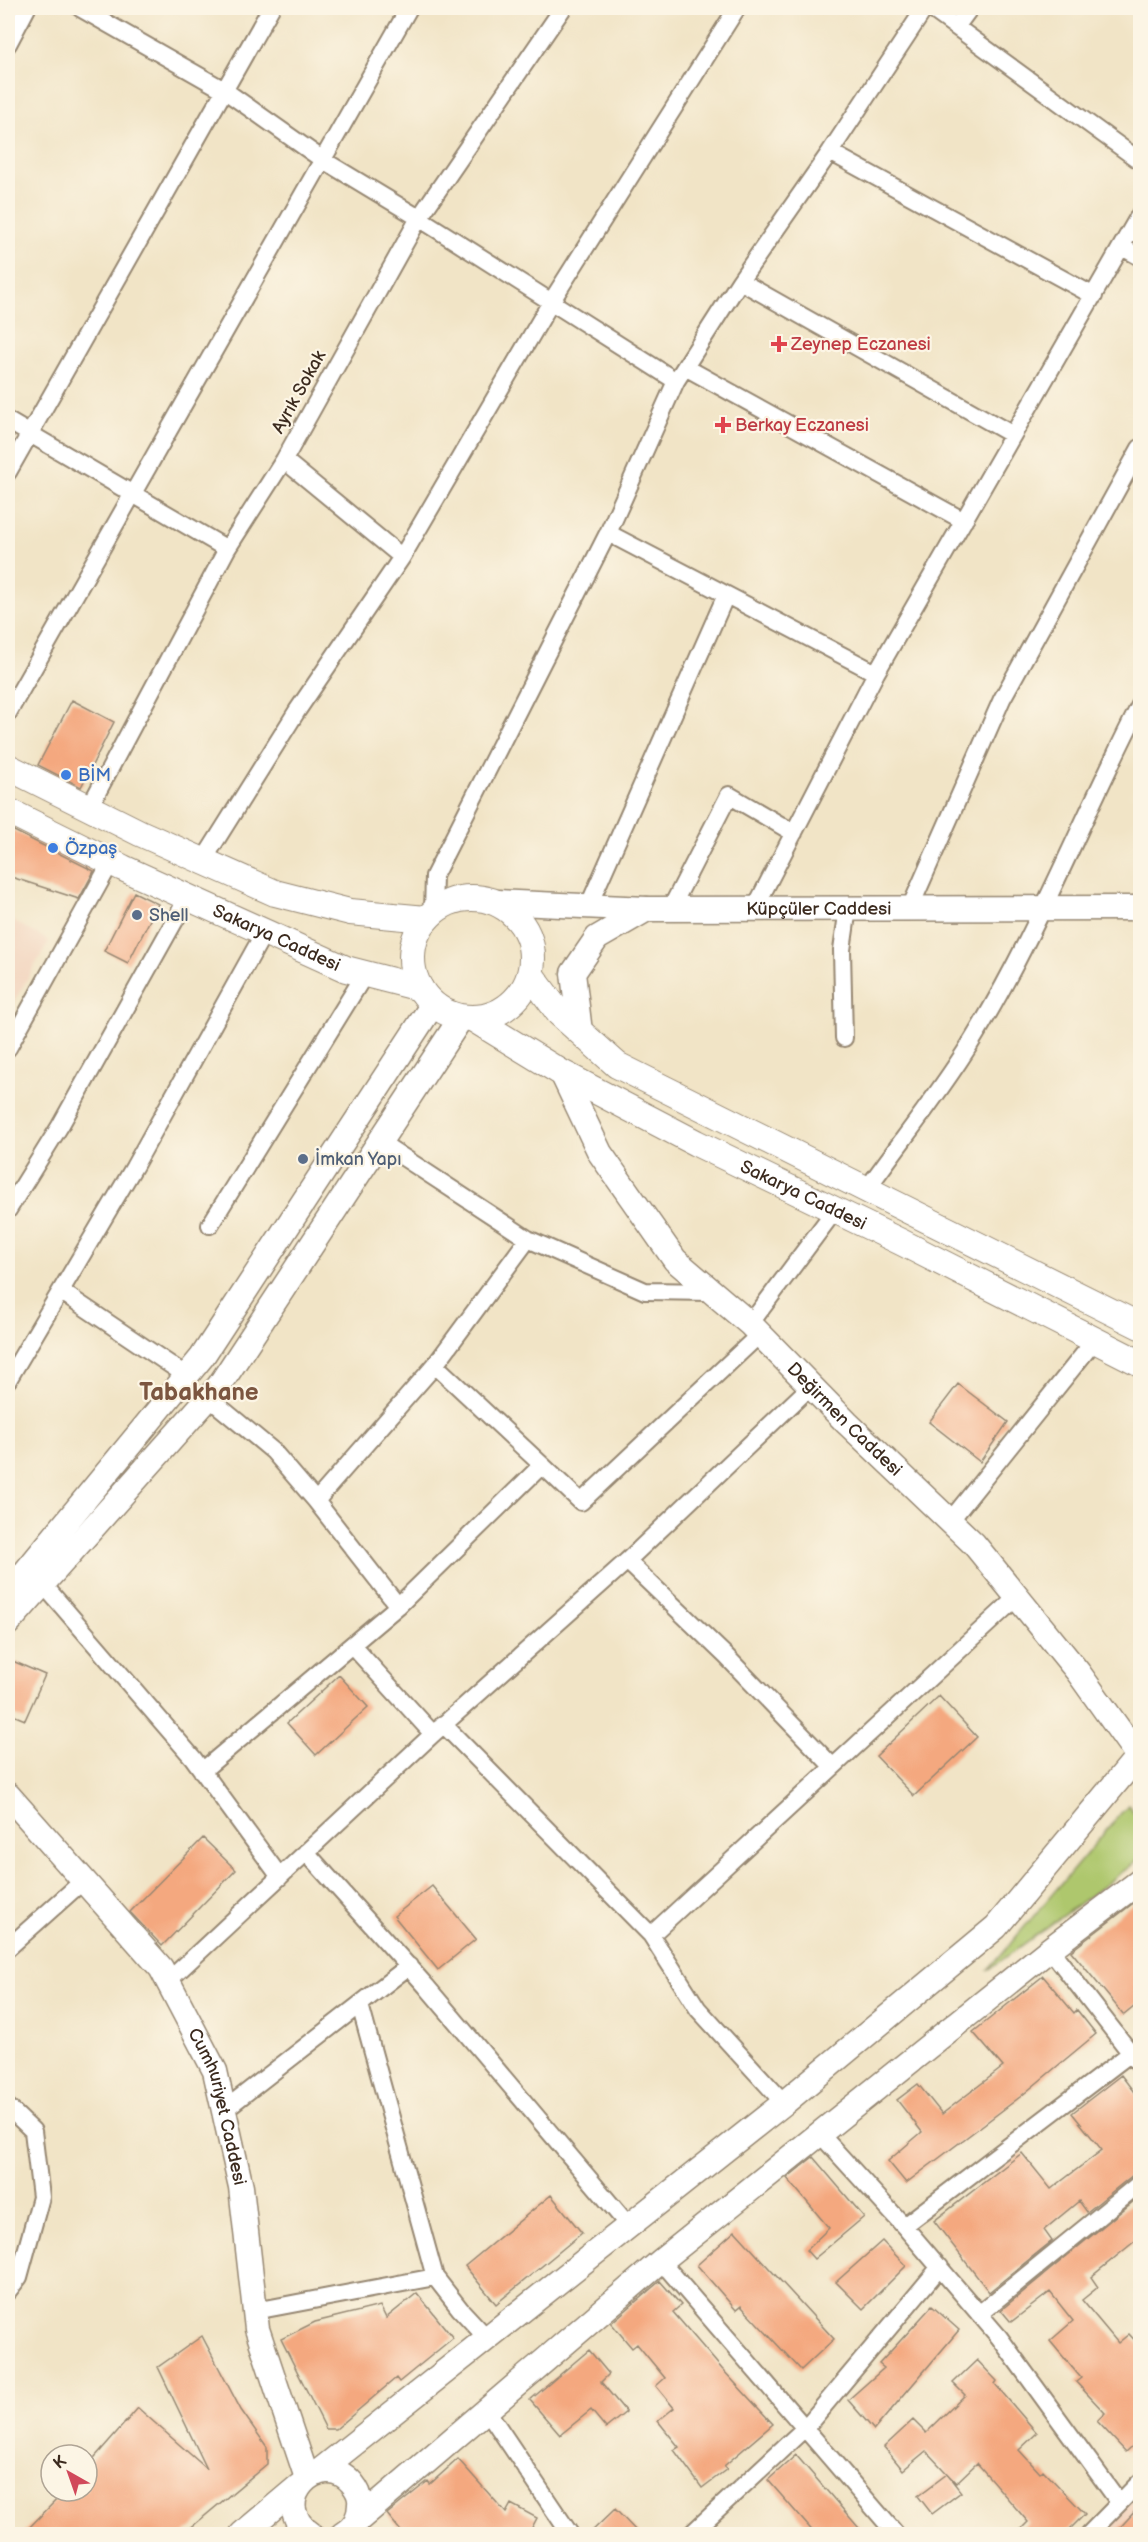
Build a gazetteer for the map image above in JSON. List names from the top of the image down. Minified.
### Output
{"streets":{"main road":["Sakarya Caddesi"],"street":["Ayrık Sokak","Küpçüler Caddesi","Değirmen Caddesi","Cumhuriyet Caddesi"]},"crossings":[["Küpçüler Caddesi","Sakarya Caddesi"],["Sakarya Caddesi","Değirmen Caddesi"]],"districts":["Tabakhane"],"places":{"health":["Zeynep Eczanesi","Berkay Eczanesi"],"other":["BİM","Özpaş","Shell","İmkan Yapı"]},"north":"top left"}
